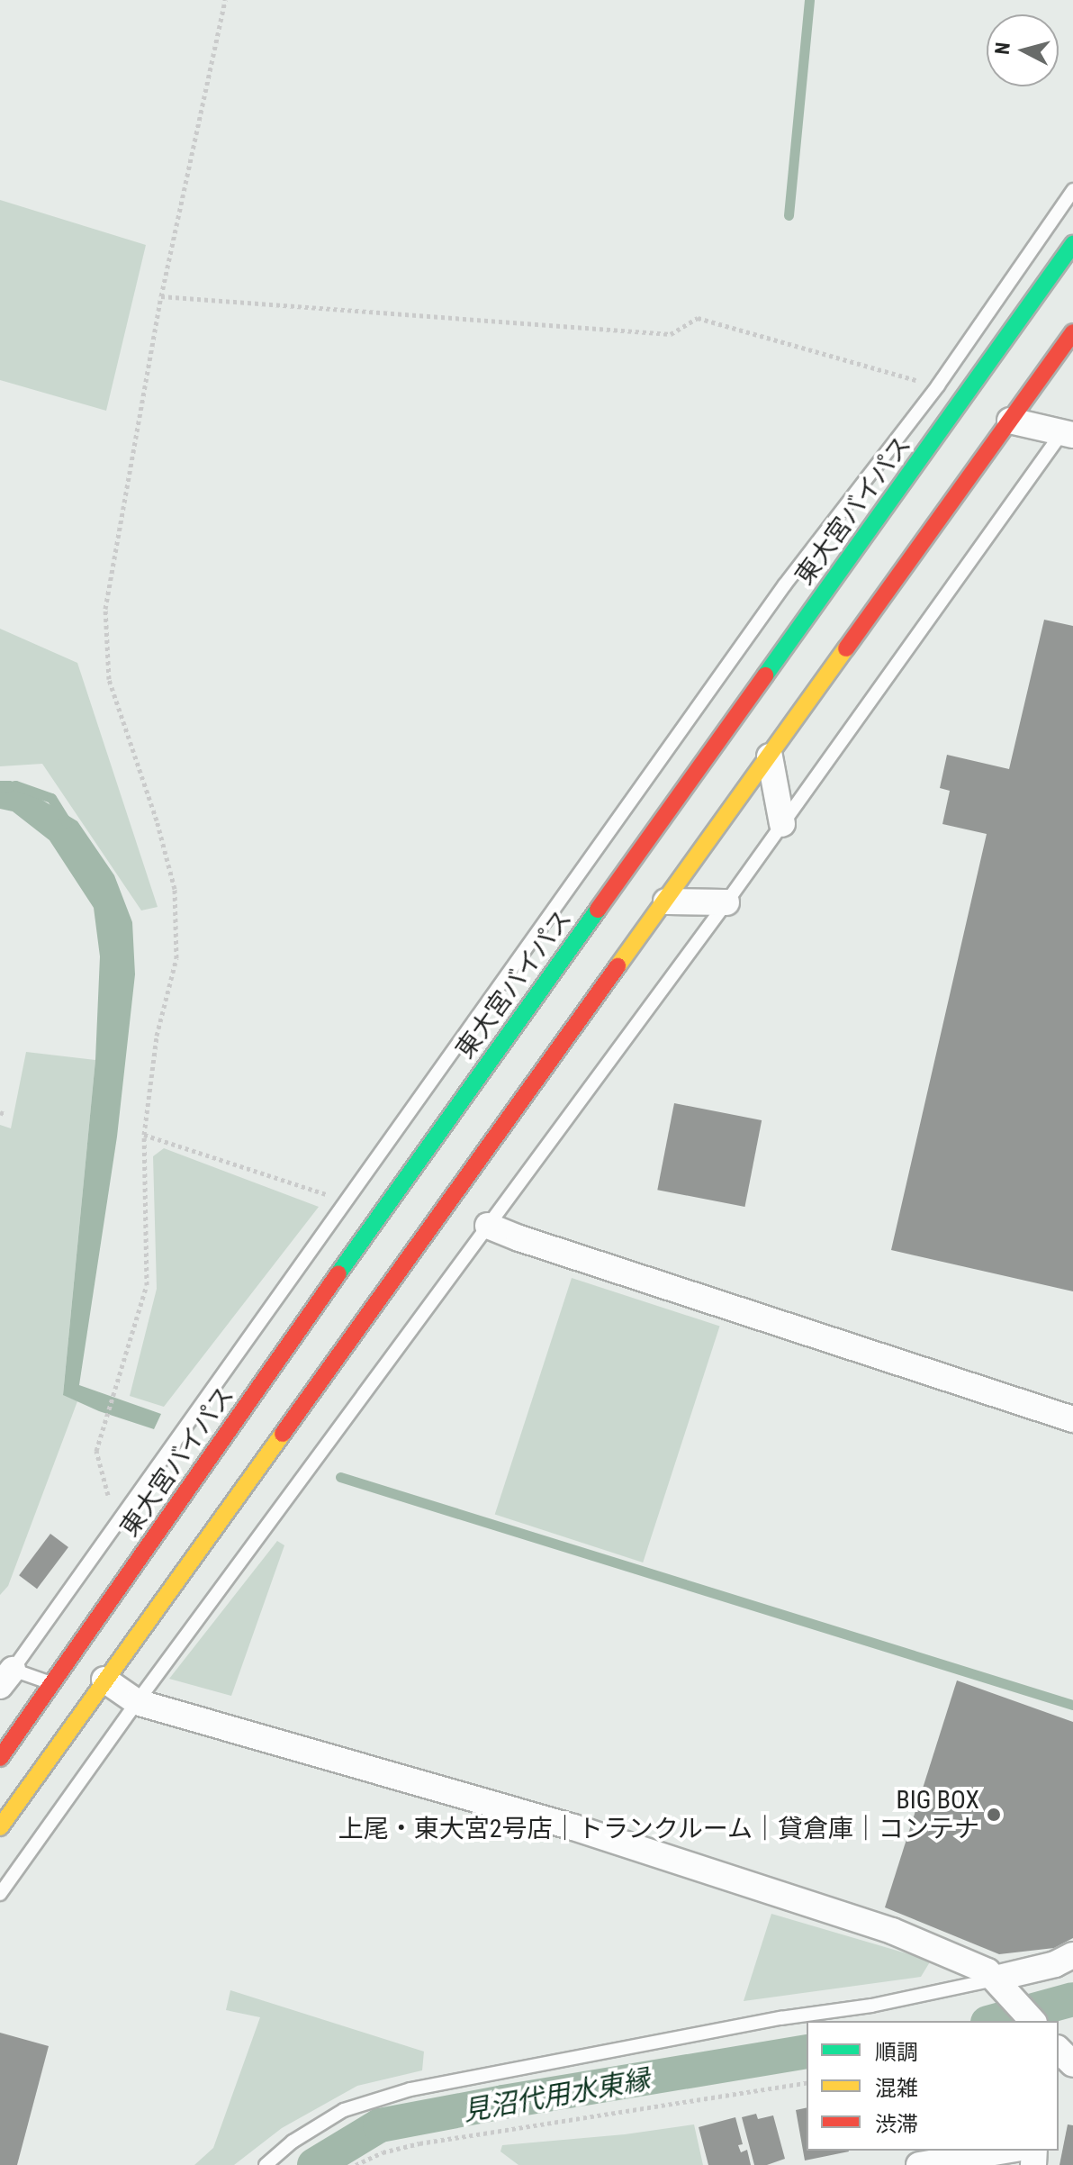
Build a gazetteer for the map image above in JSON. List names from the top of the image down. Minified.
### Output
{"streets":{"highway":["東大宮バイパス"]},"water":["見沼代用水東縁"],"places":["BIG BOX 上尾・東大宮2号店｜トランクルーム｜貸倉庫｜コンテナ"],"legend":["順調","混雑","渋滞"],"north":"left"}
